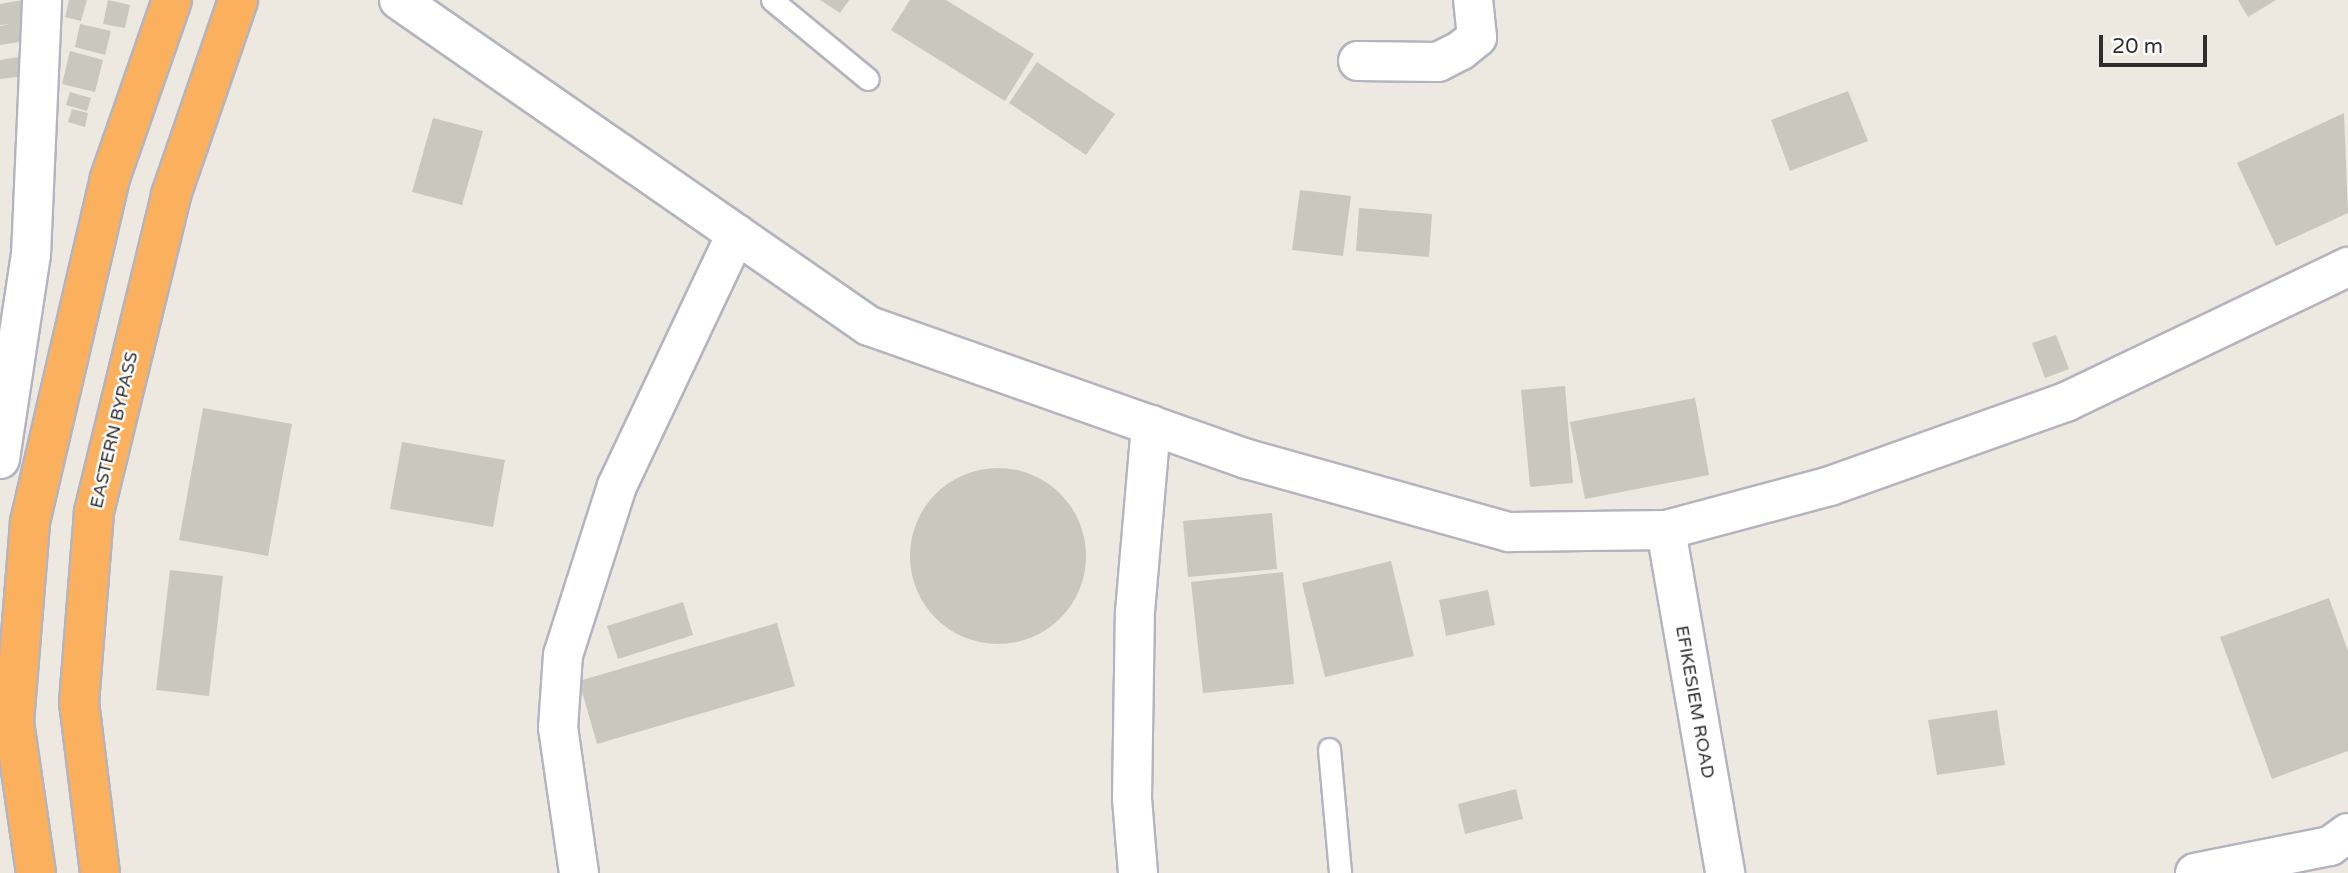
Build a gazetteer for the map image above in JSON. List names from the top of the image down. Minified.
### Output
{"streets":{"highway":["EASTERN BYPASS"],"street":["EFIKESIEM ROAD"]},"scale_bar":"20 m"}
